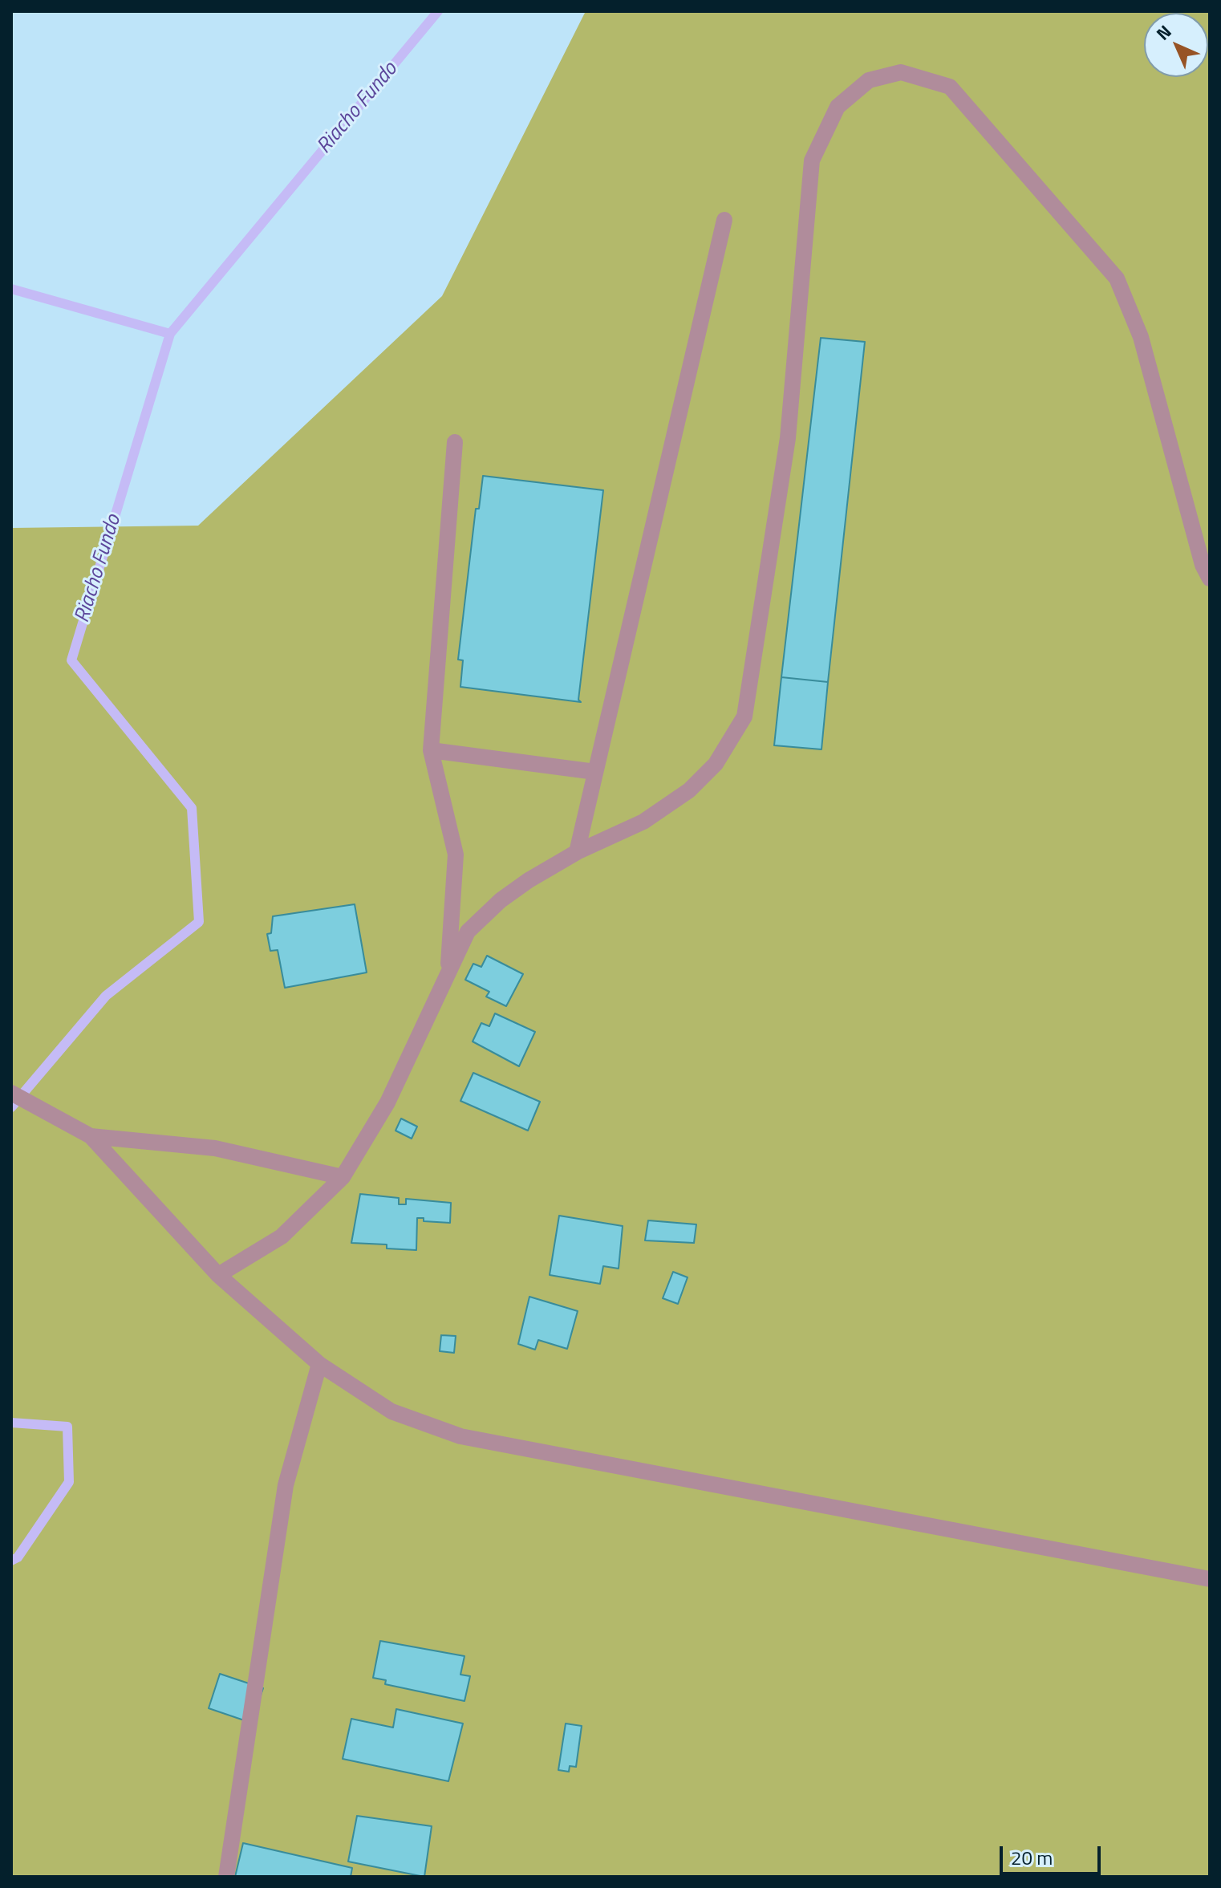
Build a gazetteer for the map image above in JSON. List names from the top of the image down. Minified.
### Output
{"water":["Riacho Fundo"],"scale_bar":"20 m","north":"top left"}
